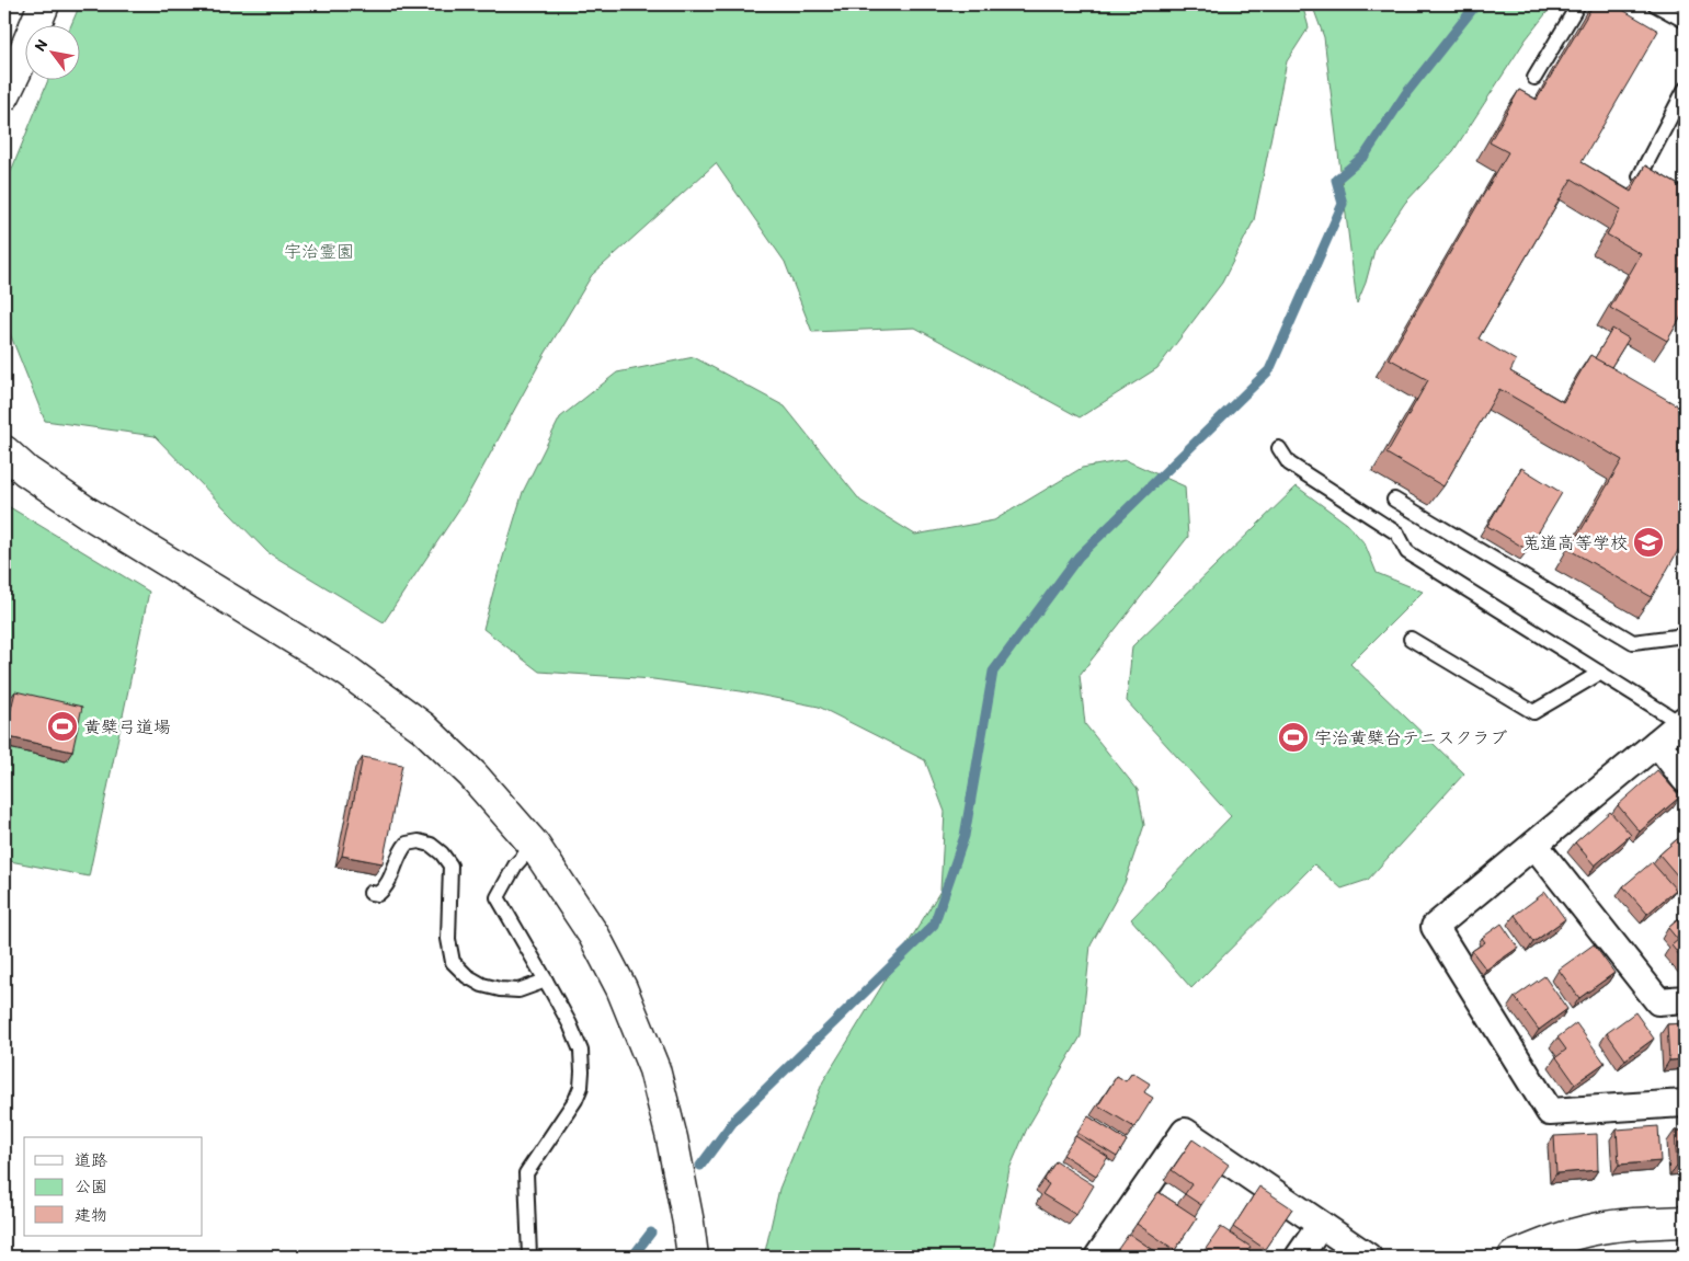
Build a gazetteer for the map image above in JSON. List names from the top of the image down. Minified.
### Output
{"parks":["宇治霊園"],"places":{"school or university":["莵道高等学校"],"sports":["黄檗弓道場","宇治黄檗台テニスクラブ"]},"legend":["道路","公園","建物"],"north":"top left"}
